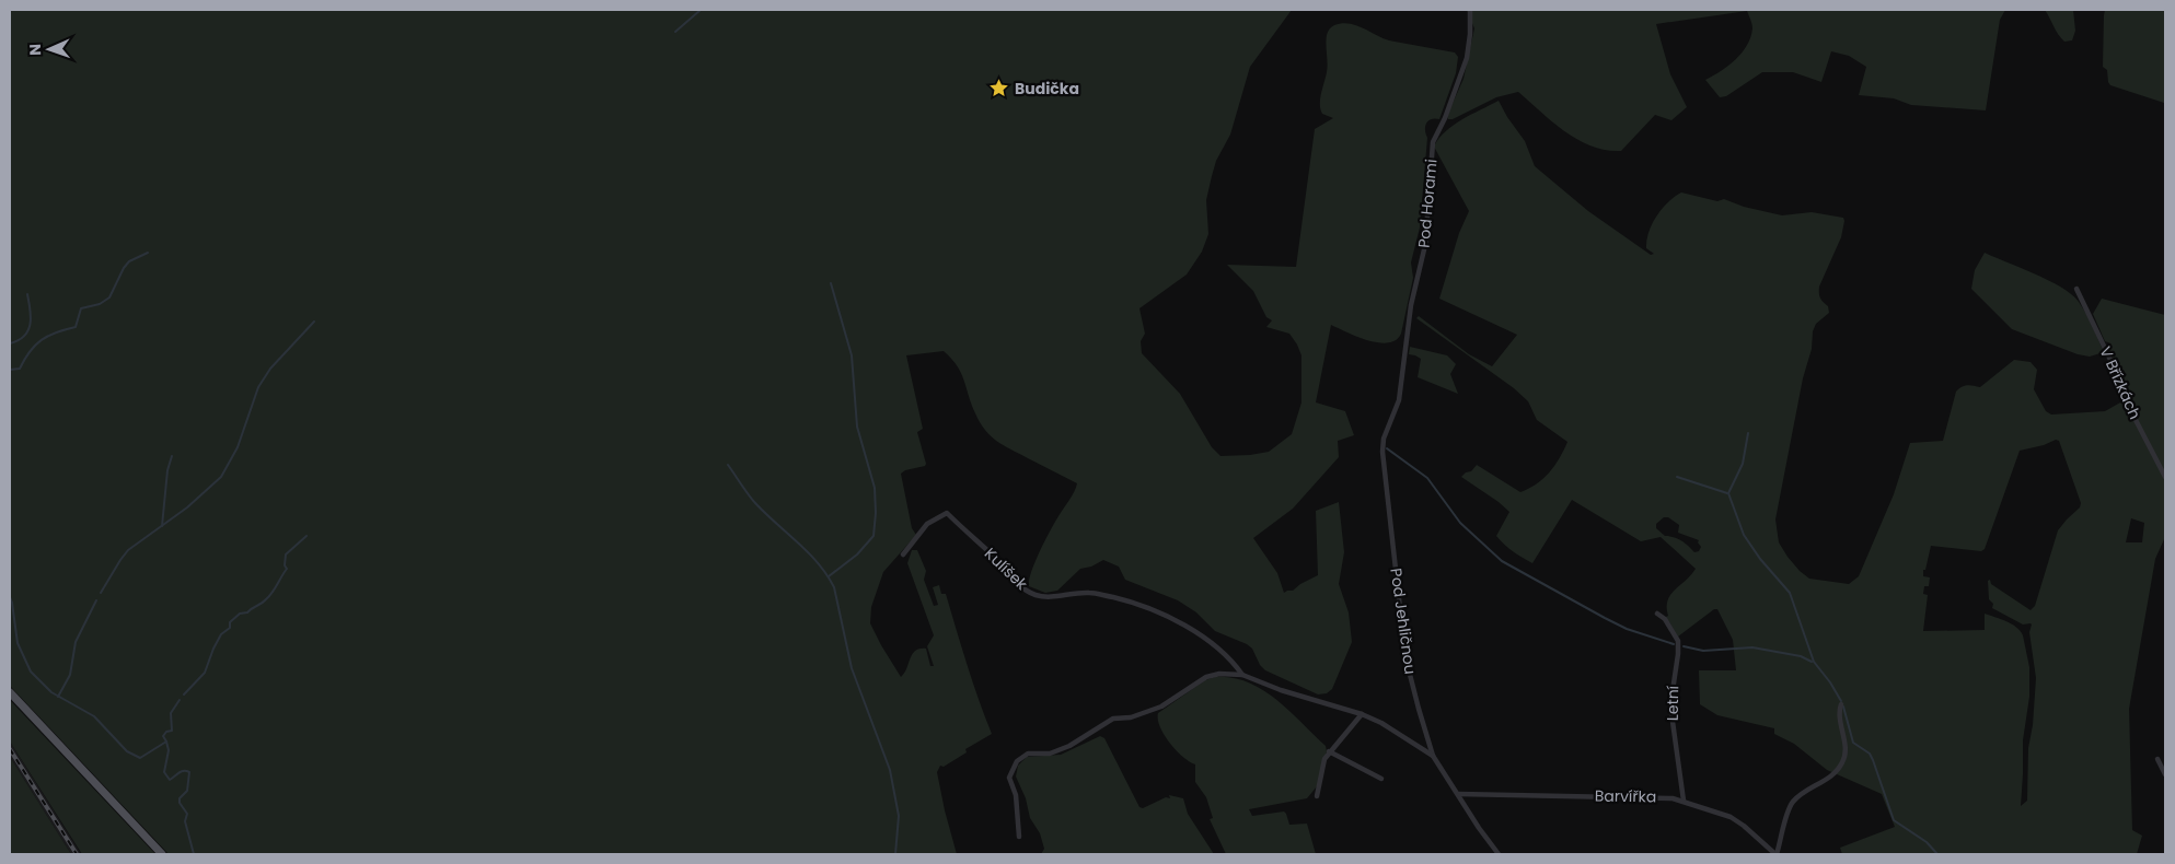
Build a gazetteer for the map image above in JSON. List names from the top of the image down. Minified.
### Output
{"streets":{"street":["Pod Horami","V Břízkách","Kulíšek","Pod Jehličnou","Letní","Barvířka"]},"crossings":[["Pod Horami","Pod Jehličnou"],["Kulíšek","Pod Jehličnou"],["Pod Jehličnou","Barvířka"],["Letní","Barvířka"]],"places":{"place":["Budička"]},"north":"left"}
